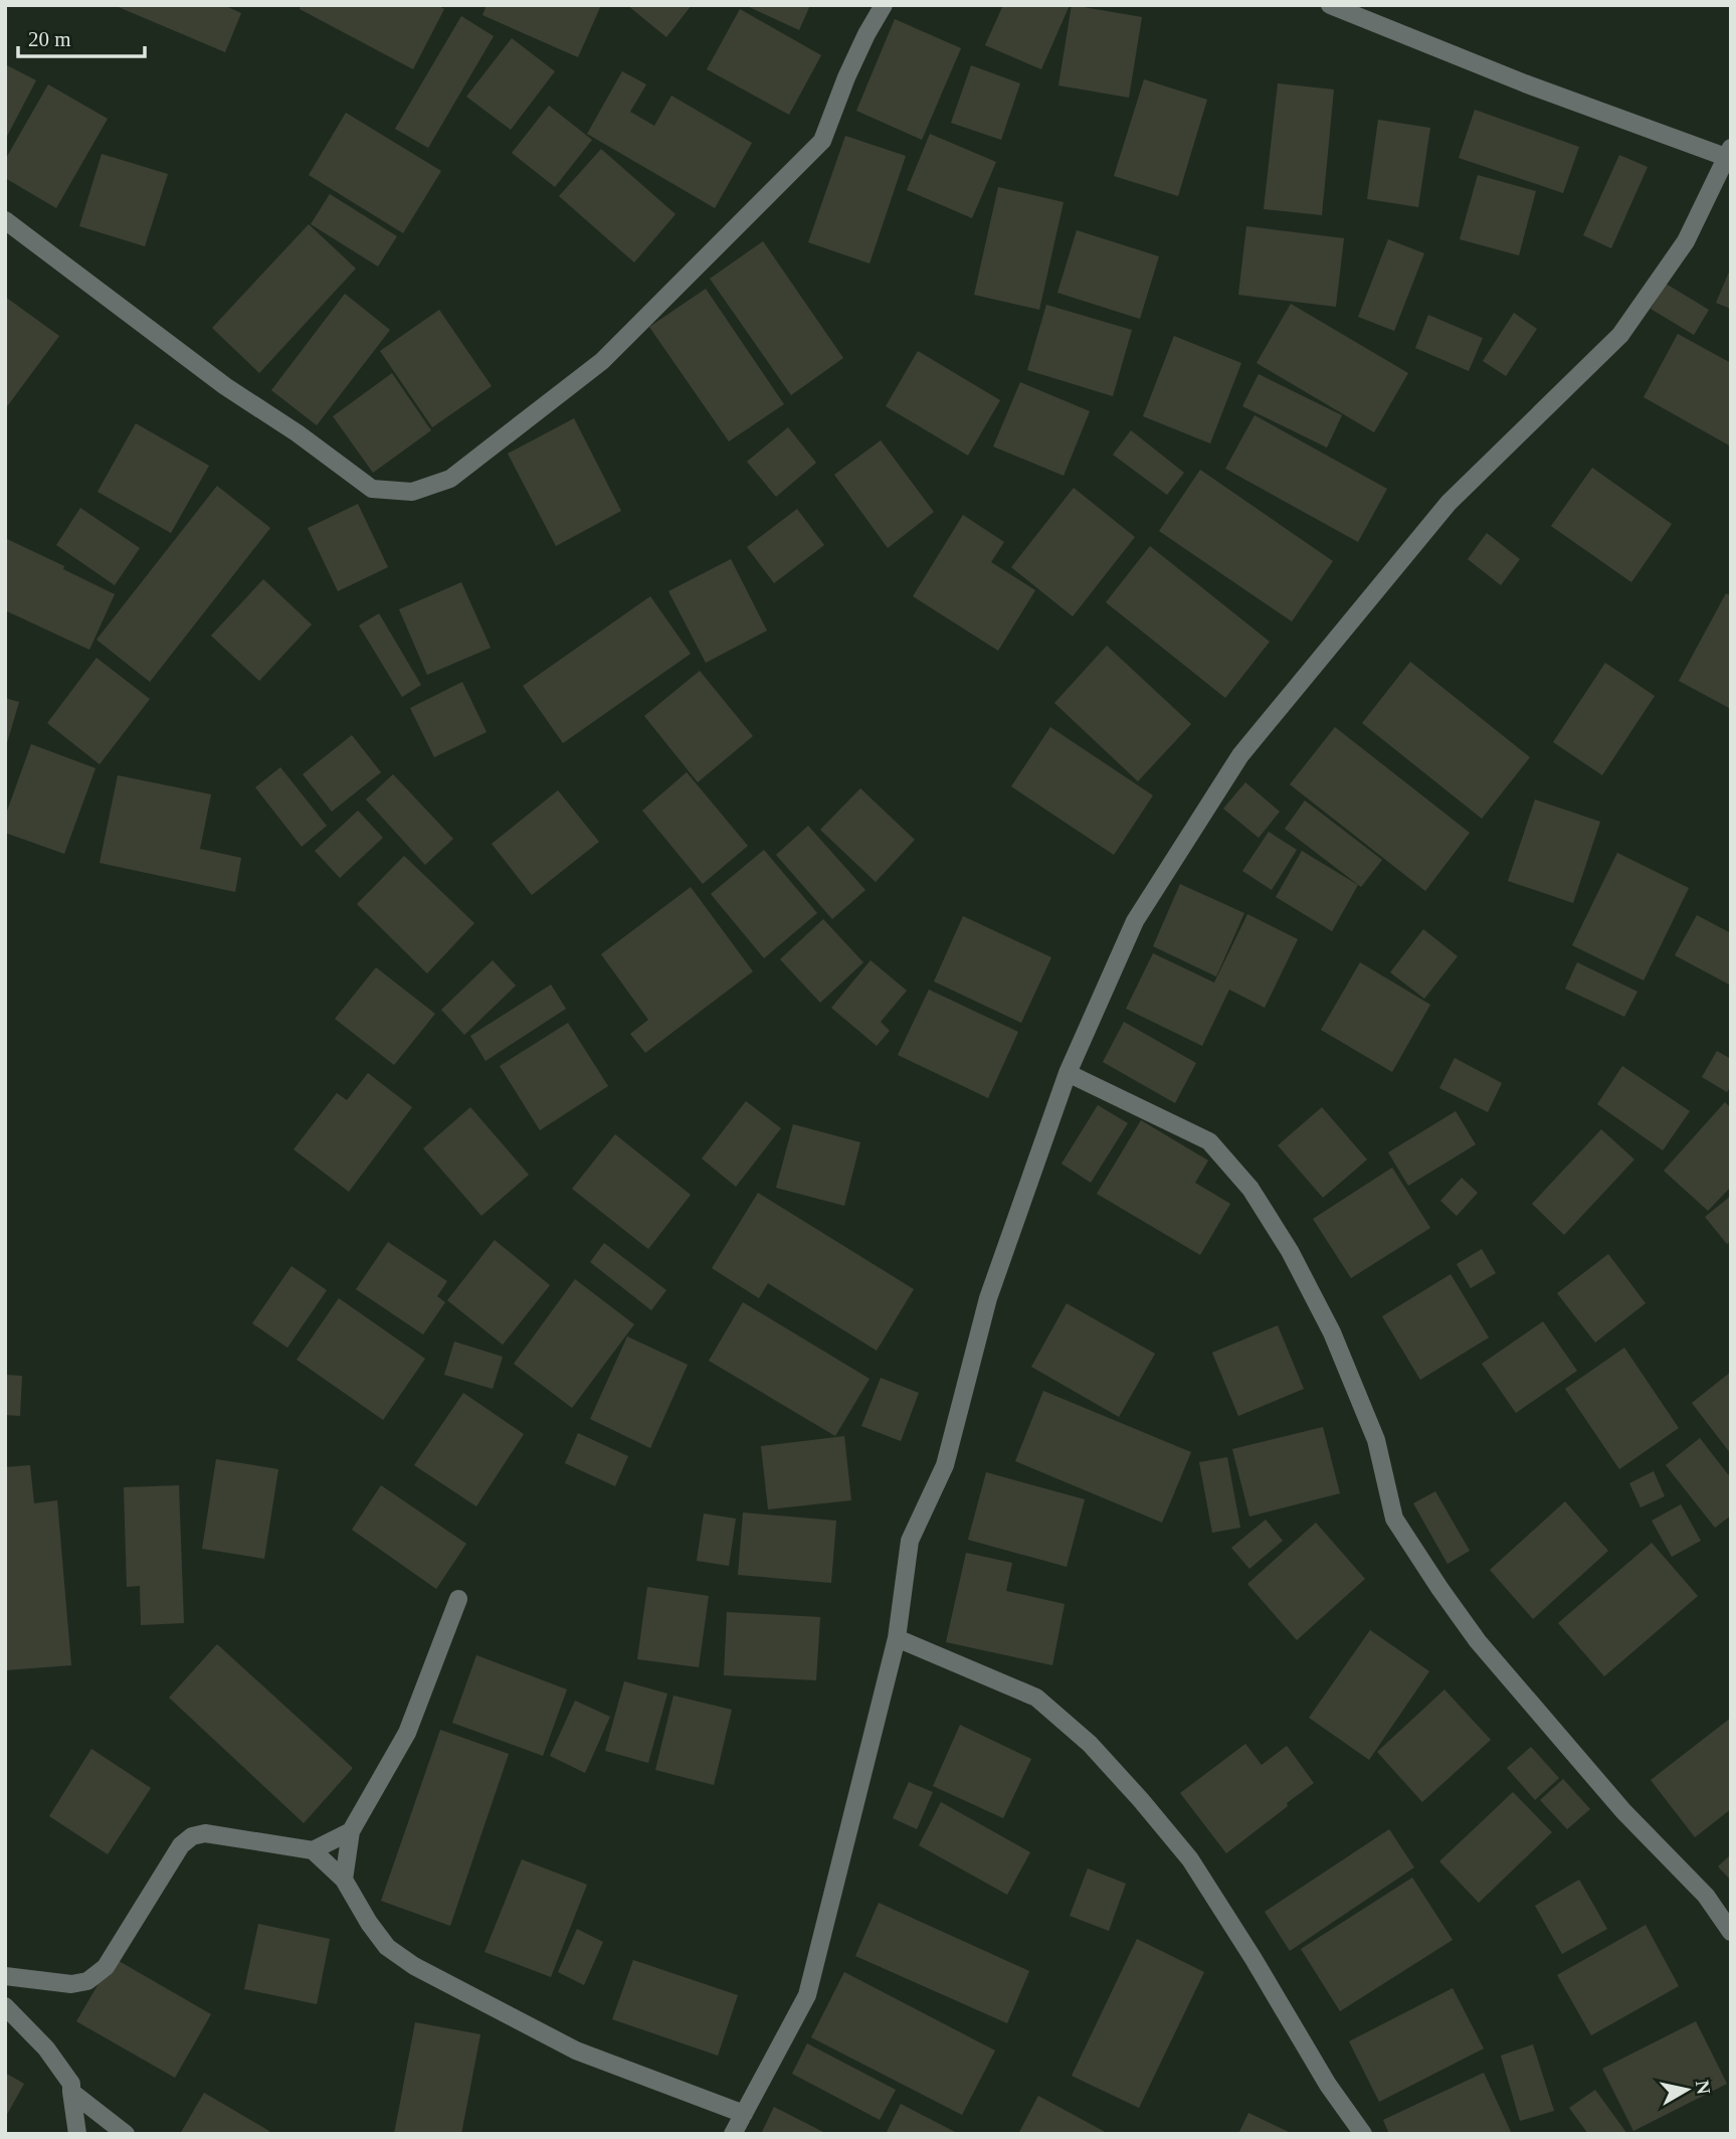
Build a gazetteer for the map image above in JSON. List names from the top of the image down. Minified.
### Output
{"scale_bar":"20 m","north":"right"}
